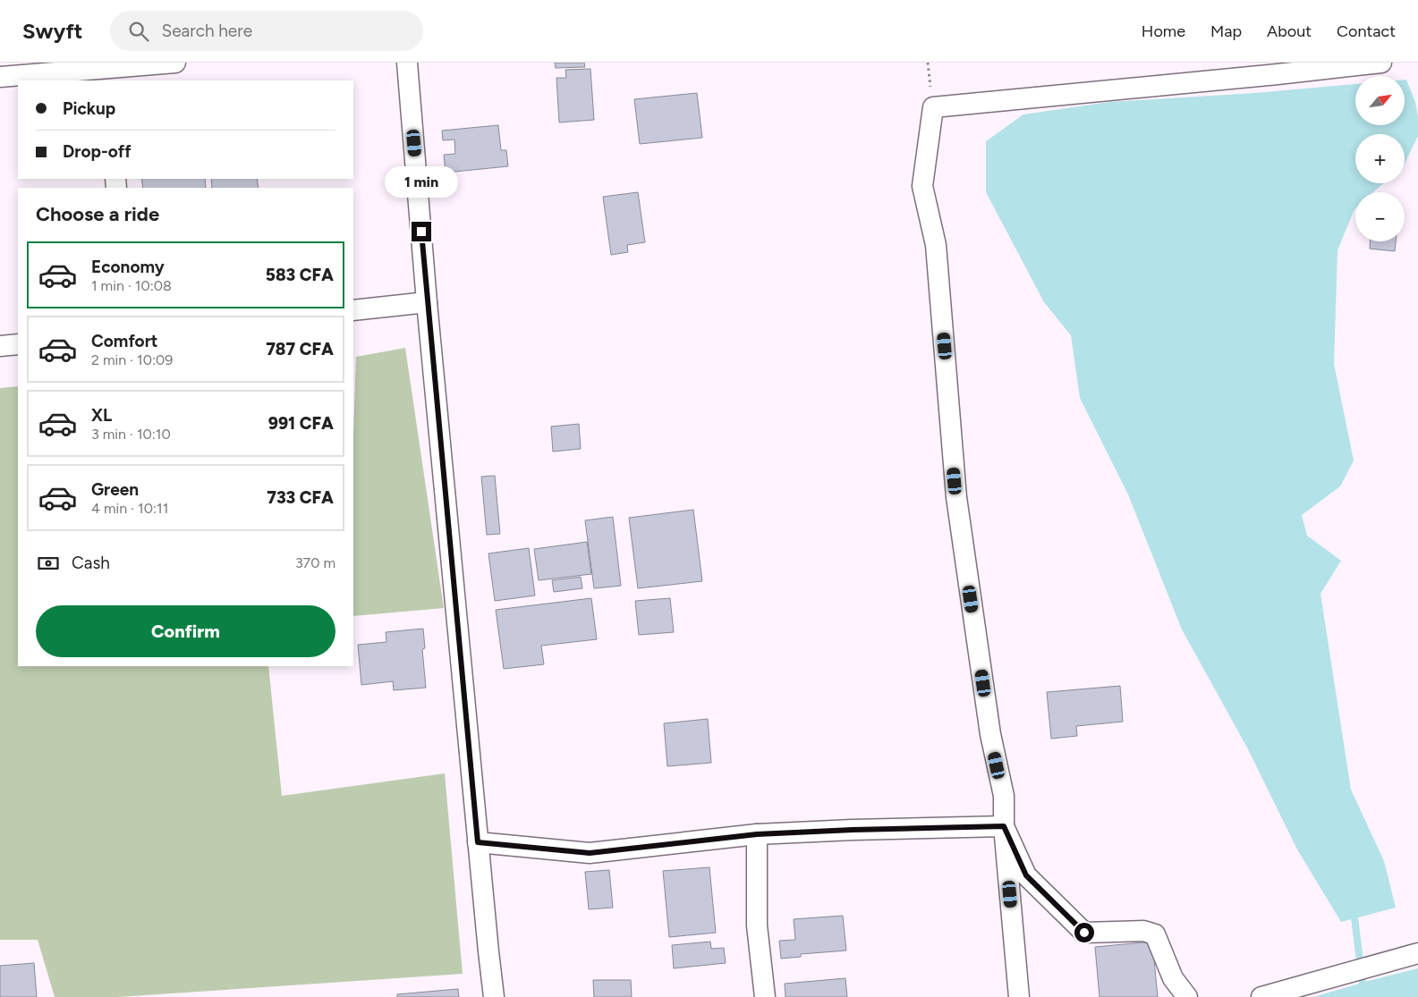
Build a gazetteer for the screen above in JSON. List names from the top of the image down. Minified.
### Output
{"north":"top right","page":{"header":"Swyft","search":"Search here","nav":["Home","Map","About","Contact"],"map_buttons":["+","−"],"banner":["Pickup","Drop-off"],"bubble":"1 min","heading":"Choose a ride","list":[{"name":"Economy","note":"1 min · 10:08","value":"583 CFA"},{"name":"Comfort","note":"2 min · 10:09","value":"787 CFA"},{"name":"XL","note":"3 min · 10:10","value":"991 CFA"},{"name":"Green","note":"4 min · 10:11","value":"733 CFA"}],"pay":["Cash","370 m"],"buttons":"Confirm"}}
